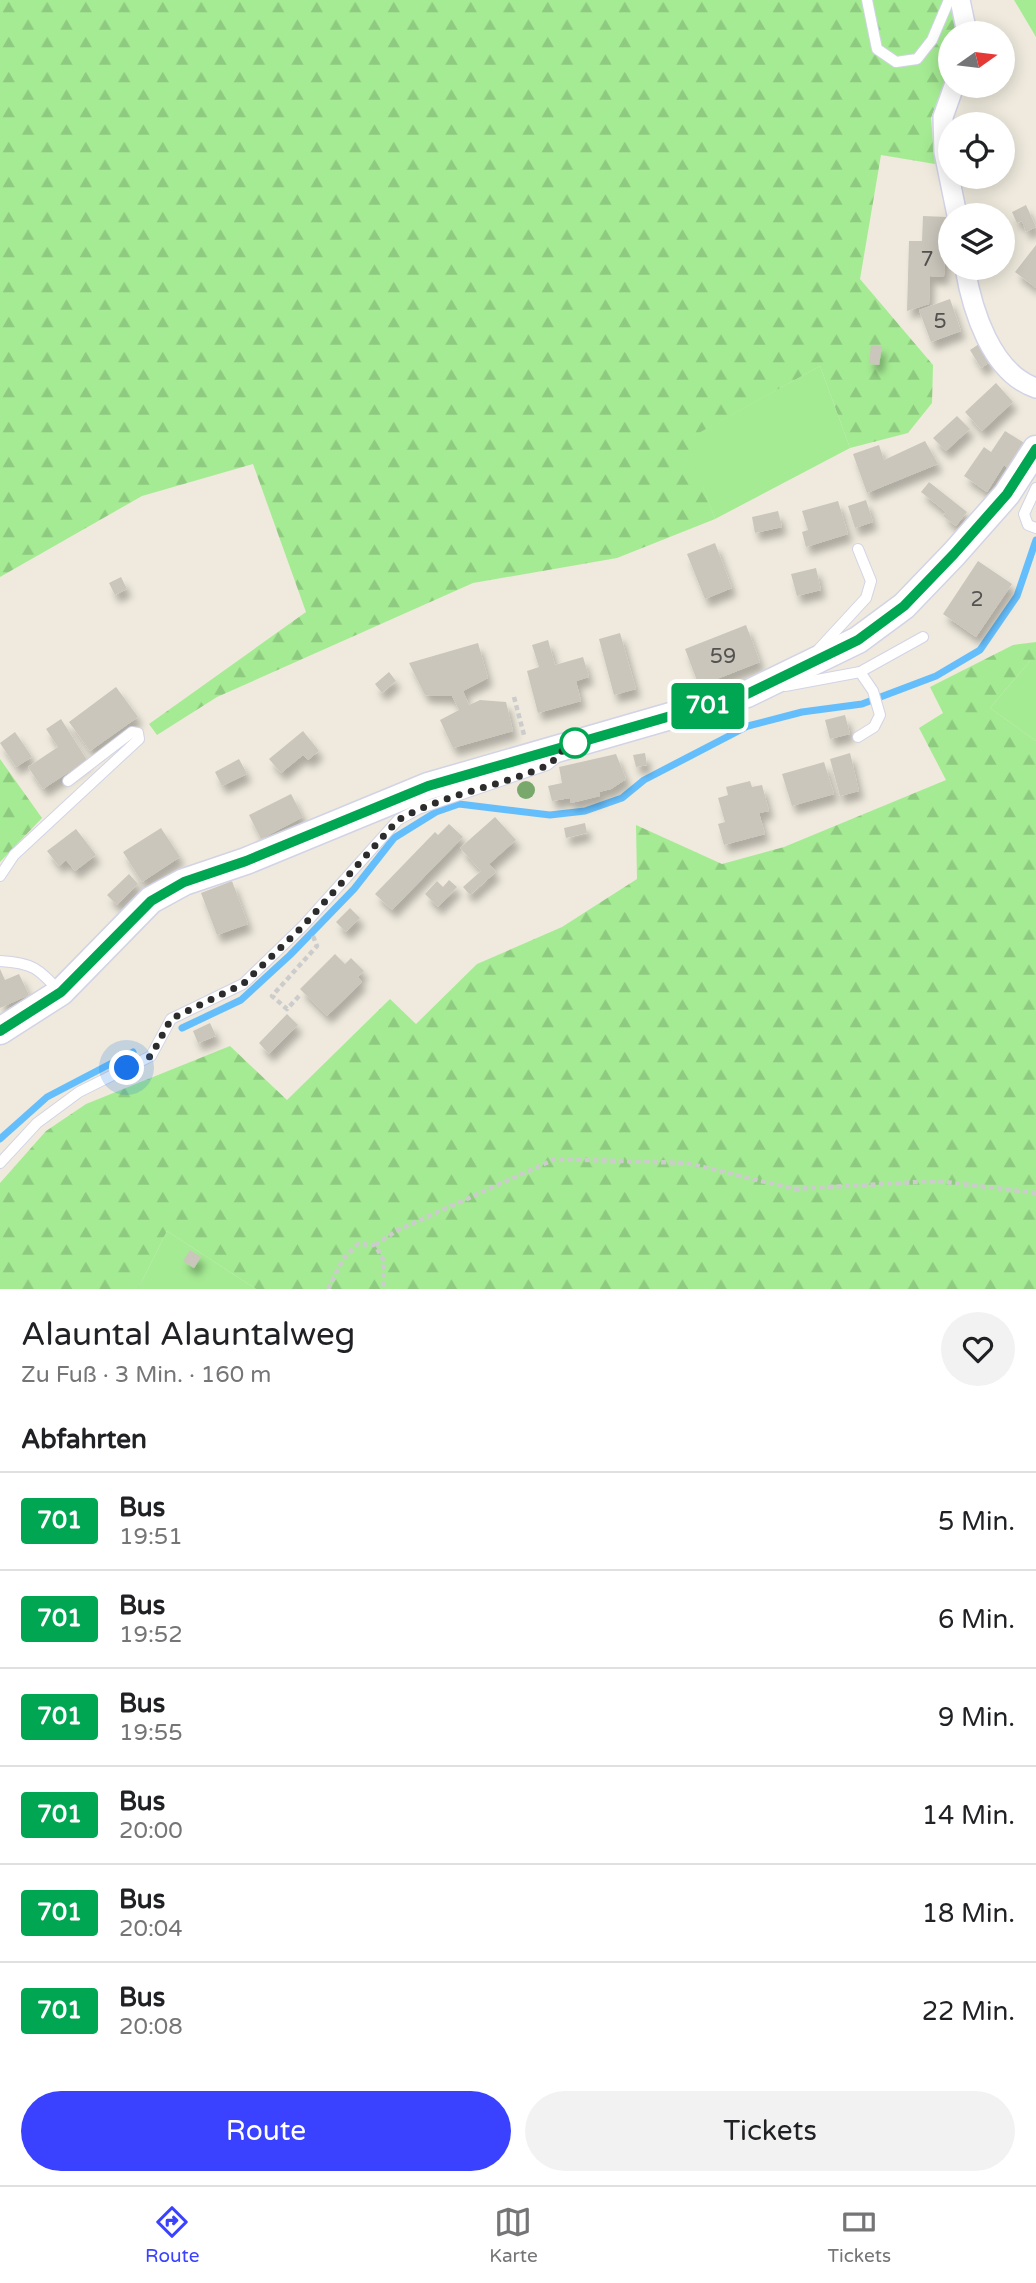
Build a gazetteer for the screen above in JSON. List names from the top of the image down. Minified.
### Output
{"lines":["bus line 701"],"house_numbers":["7","5","2","59"],"north":"right","page":{"on_map":"701","heading":[["Alauntal Alauntalweg","Zu Fuß · 3 Min. · 160 m"],"Abfahrten"],"list":[{"mark":"701","name":"Bus","note":"19:51","value":"5 Min."},{"mark":"701","name":"Bus","note":"19:52","value":"6 Min."},{"mark":"701","name":"Bus","note":"19:55","value":"9 Min."},{"mark":"701","name":"Bus","note":"20:00","value":"14 Min."},{"mark":"701","name":"Bus","note":"20:04","value":"18 Min."},{"mark":"701","name":"Bus","note":"20:08","value":"22 Min."}],"buttons":["Route","Tickets"],"tabs":["Route","Karte","Tickets"]}}
